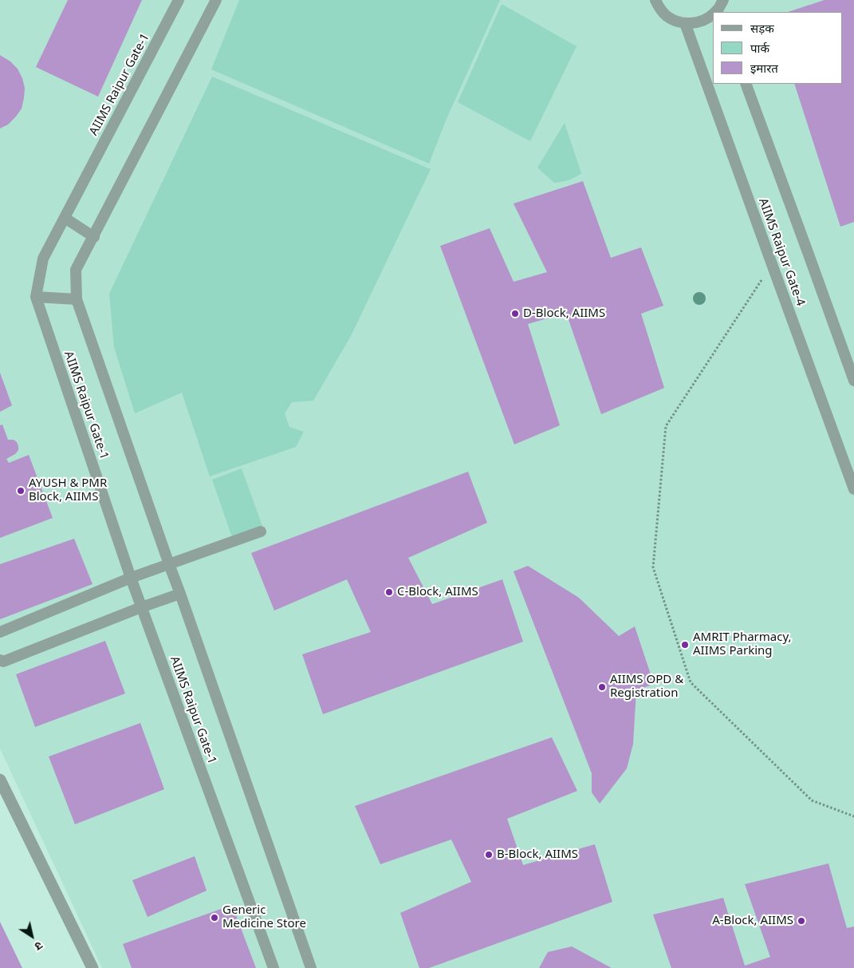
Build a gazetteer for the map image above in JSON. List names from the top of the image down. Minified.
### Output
{"streets":{"lane":["AIIMS Raipur Gate-1","AIIMS Raipur Gate-4"]},"places":["D-Block, AIIMS","AYUSH & PMR Block, AIIMS","C-Block, AIIMS","AMRIT Pharmacy, AIIMS Parking","AIIMS OPD & Registration","B-Block, AIIMS","Generic Medicine Store","A-Block, AIIMS"],"legend":["सड़क","पार्क","इमारत"],"north":"bottom right"}
